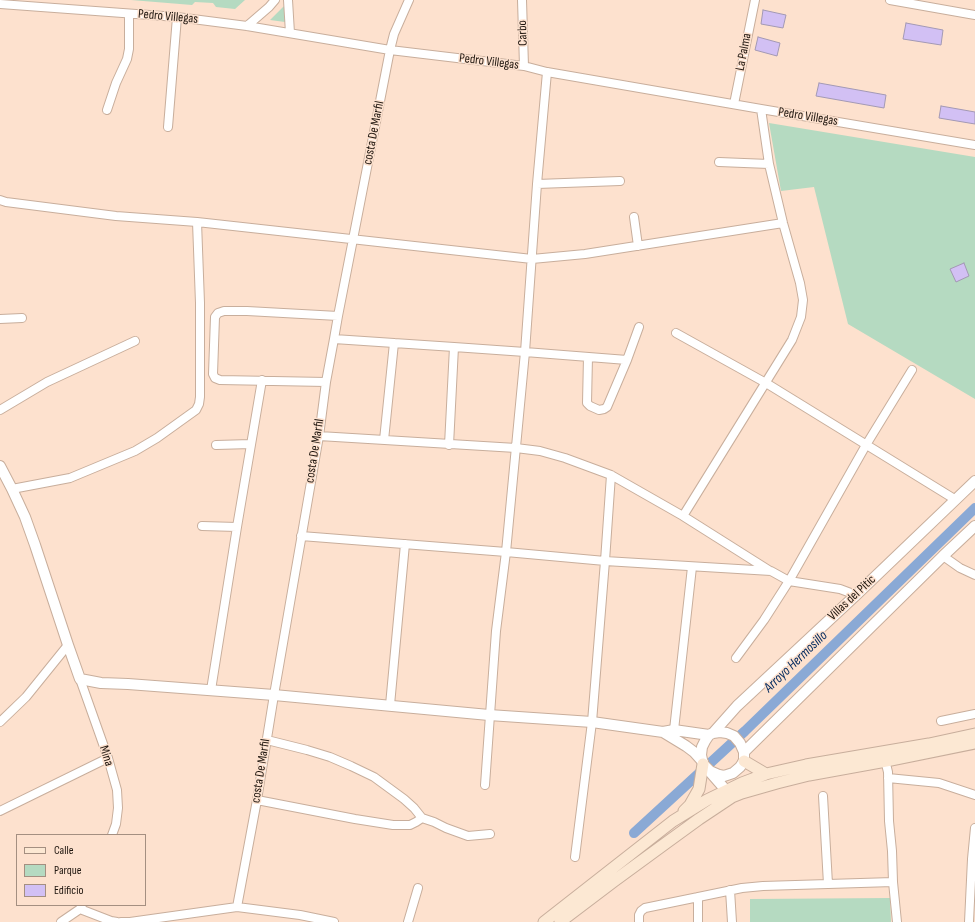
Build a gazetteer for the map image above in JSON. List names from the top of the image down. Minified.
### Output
{"streets":{"street":["Pedro Villegas","Carbo","La Palma","costa De Marfil","Villas del Pitic","Mina"]},"crossings":[["Pedro Villegas","Carbo"],["Pedro Villegas","La Palma"],["Pedro Villegas","costa De Marfil"]],"water":["Arroyo Hermosillo"],"legend":["Calle","Parque","Edificio"]}
